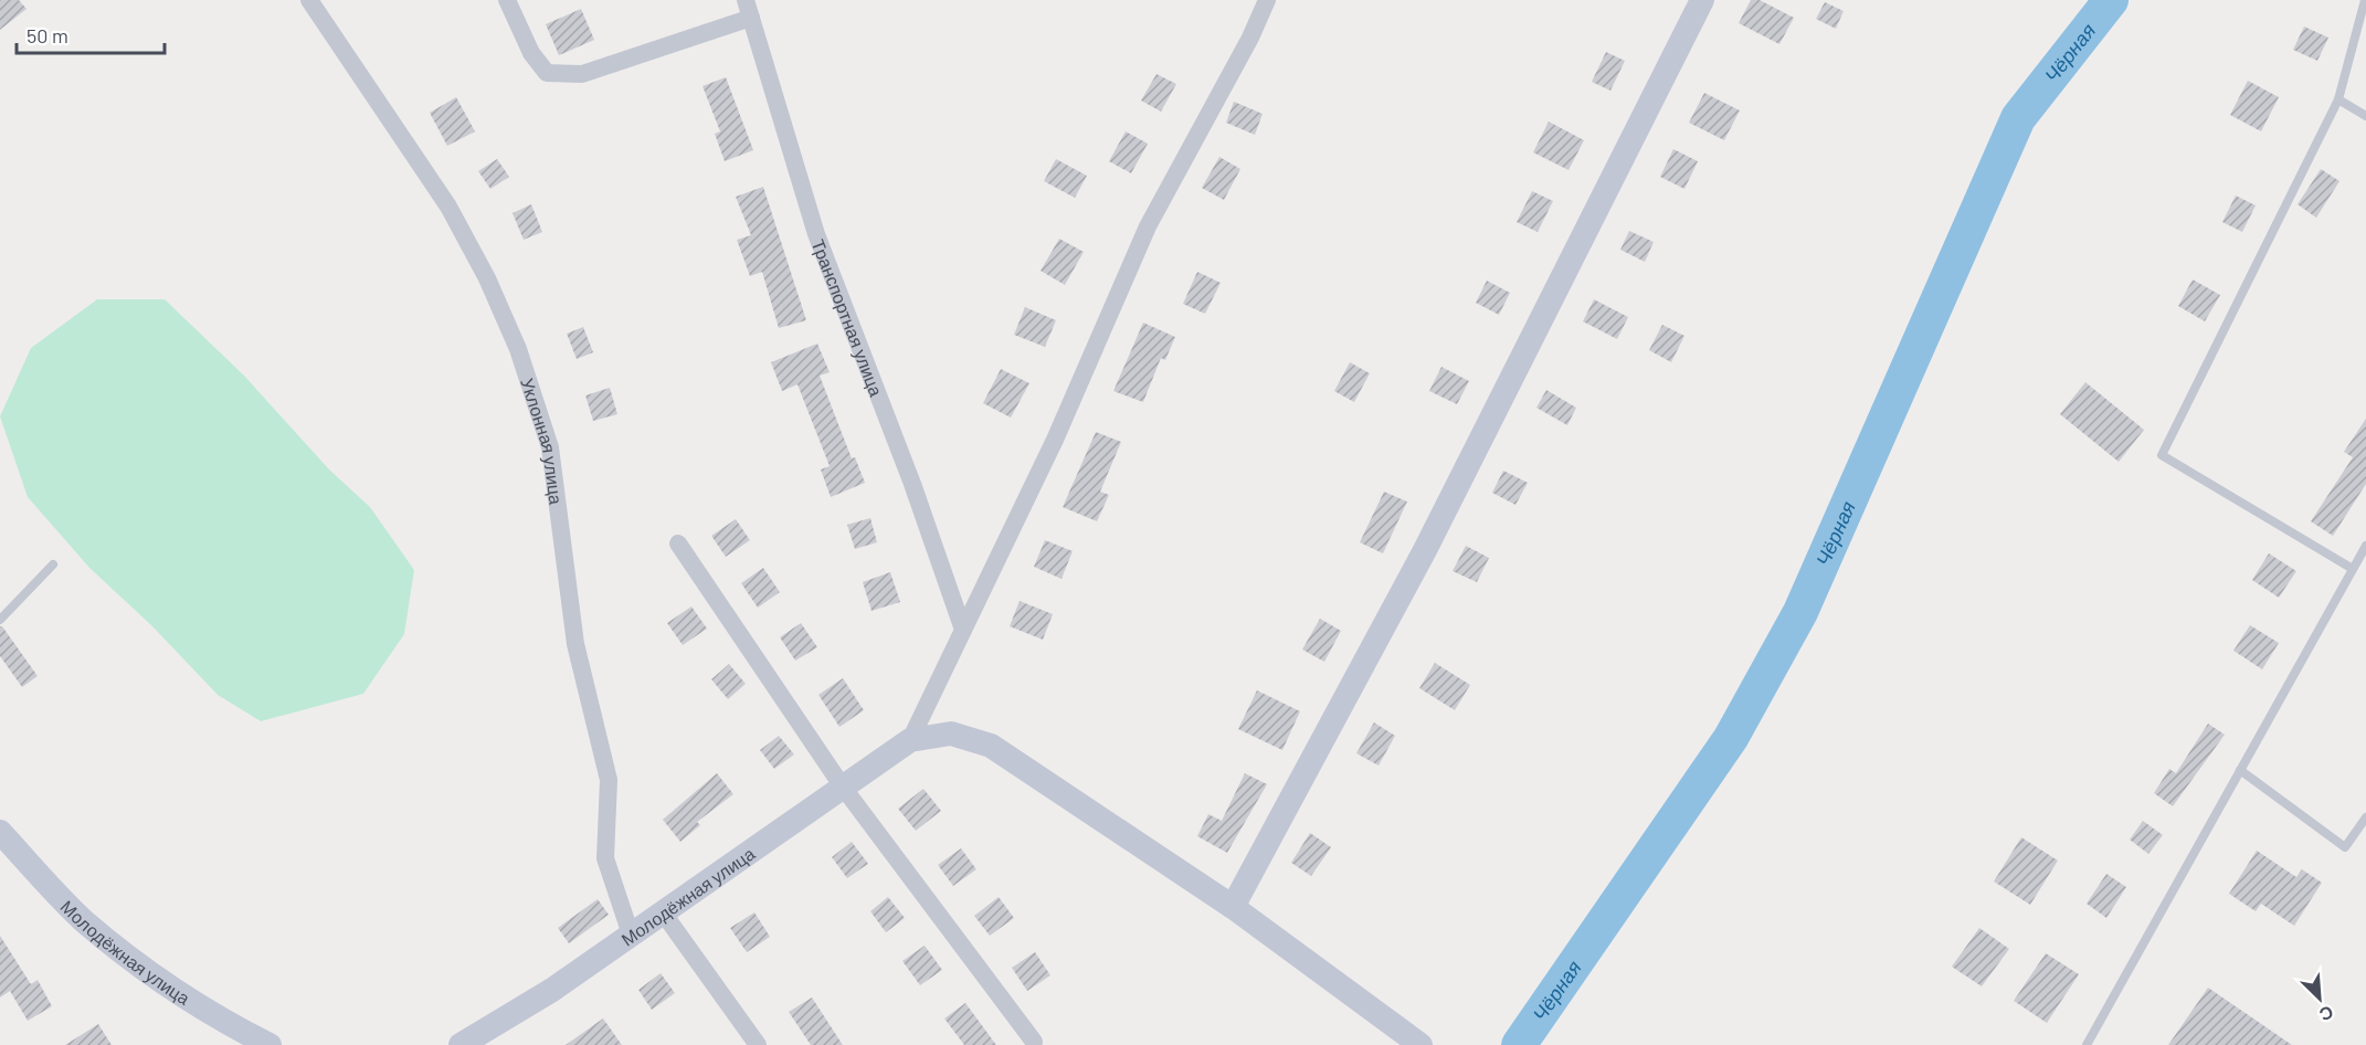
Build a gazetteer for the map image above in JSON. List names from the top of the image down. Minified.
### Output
{"streets":{"street":["Транспортная улица","Уклонная улица","Молодёжная улица"]},"crossings":[["Уклонная улица","Молодёжная улица"]],"water":["Чёрная"],"scale_bar":"50 m","north":"bottom right"}
